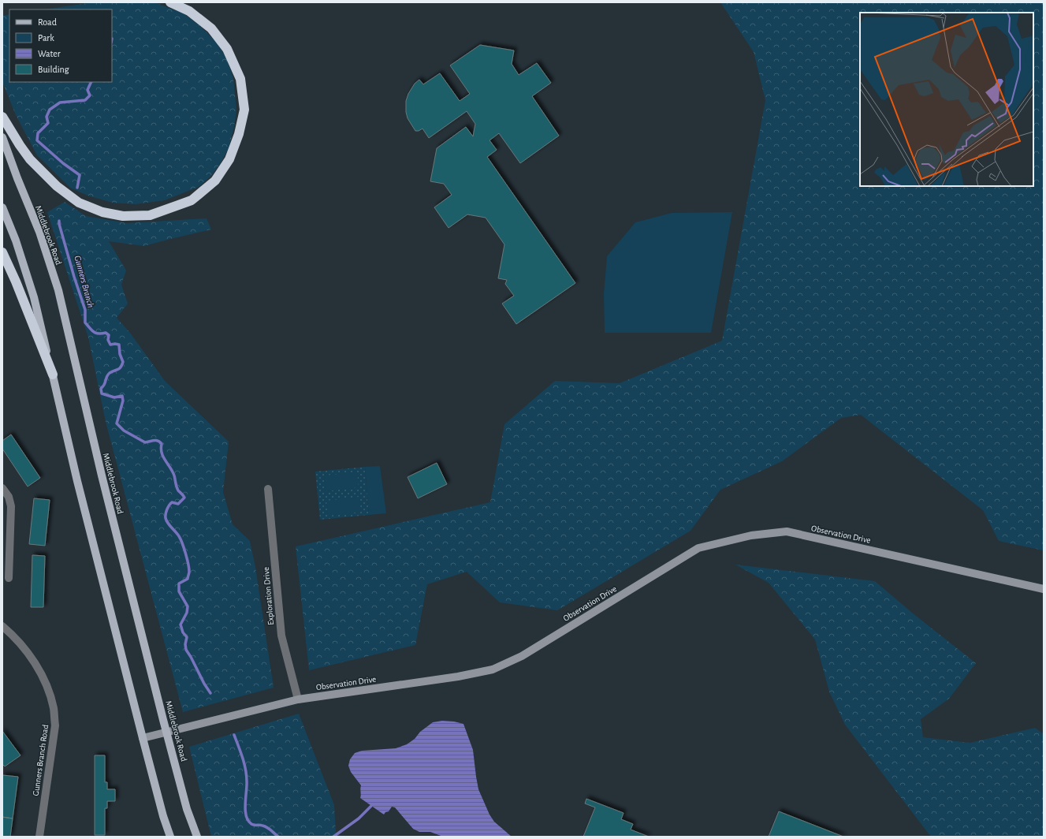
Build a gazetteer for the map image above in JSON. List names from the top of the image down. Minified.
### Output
{"streets":{"main road":["Middlebrook Road"],"street":["Observation Drive","Exploration Drive","Gunners Branch Road"]},"crossings":[["Middlebrook Road","Observation Drive"],["Observation Drive","Exploration Drive"]],"water":["Gunners Branch"],"legend":["Road","Park","Water","Building"]}
